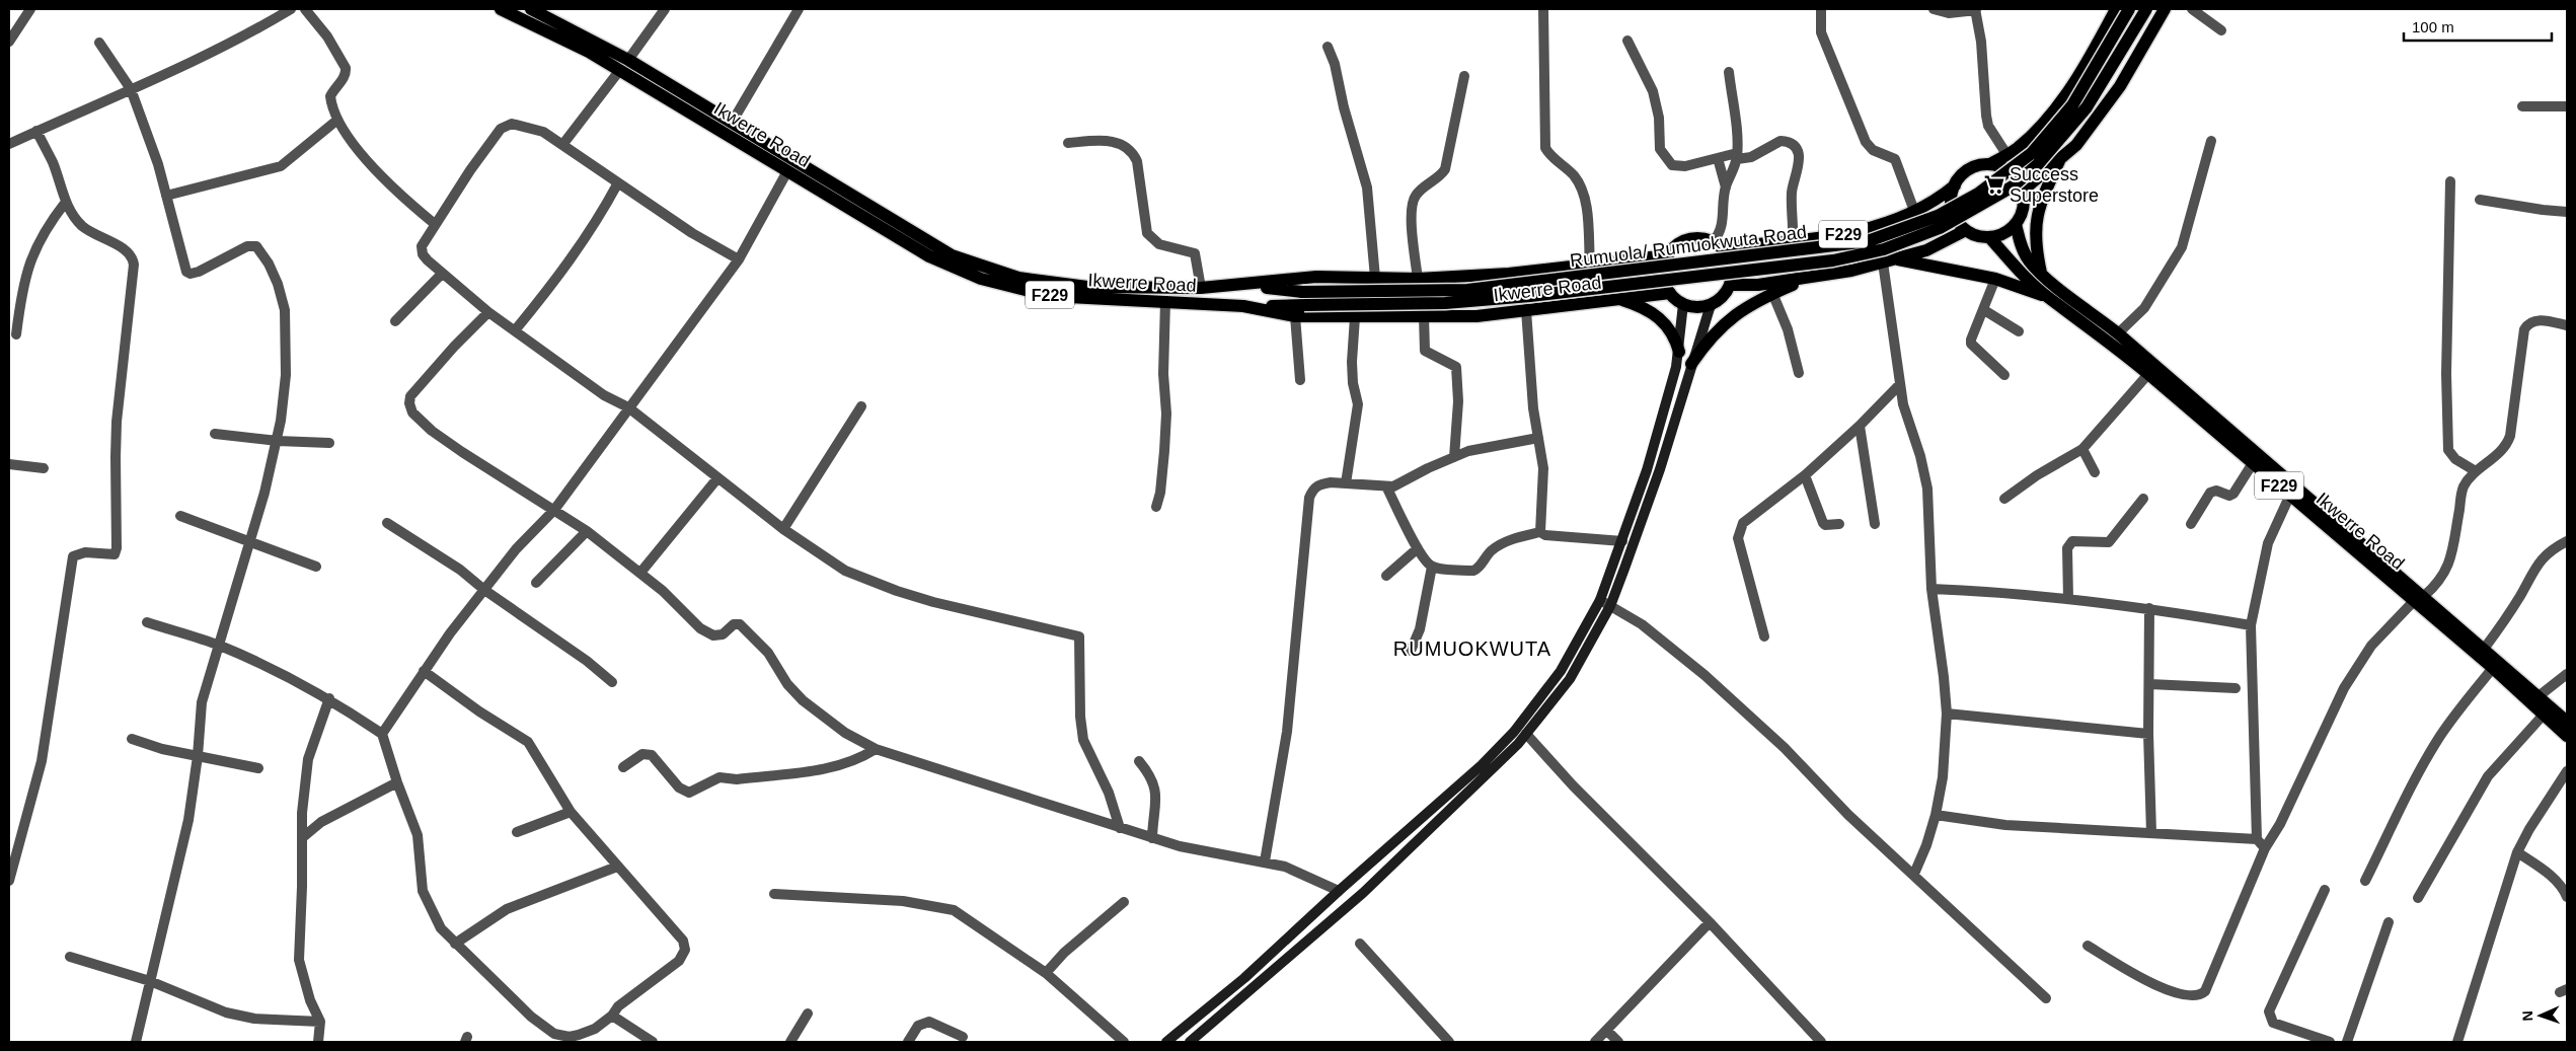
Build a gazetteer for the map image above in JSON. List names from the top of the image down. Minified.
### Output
{"streets":{"main road":["Ikwerre Road","F229","Rumuola/ Rumuokwuta Road"]},"crossings":[["Ikwerre Road","F229"],["Ikwerre Road","Rumuola/ Rumuokwuta Road"]],"districts":["RUMUOKWUTA"],"places":{"supermarket":["Success Superstore"]},"scale_bar":"100 m","north":"left"}
